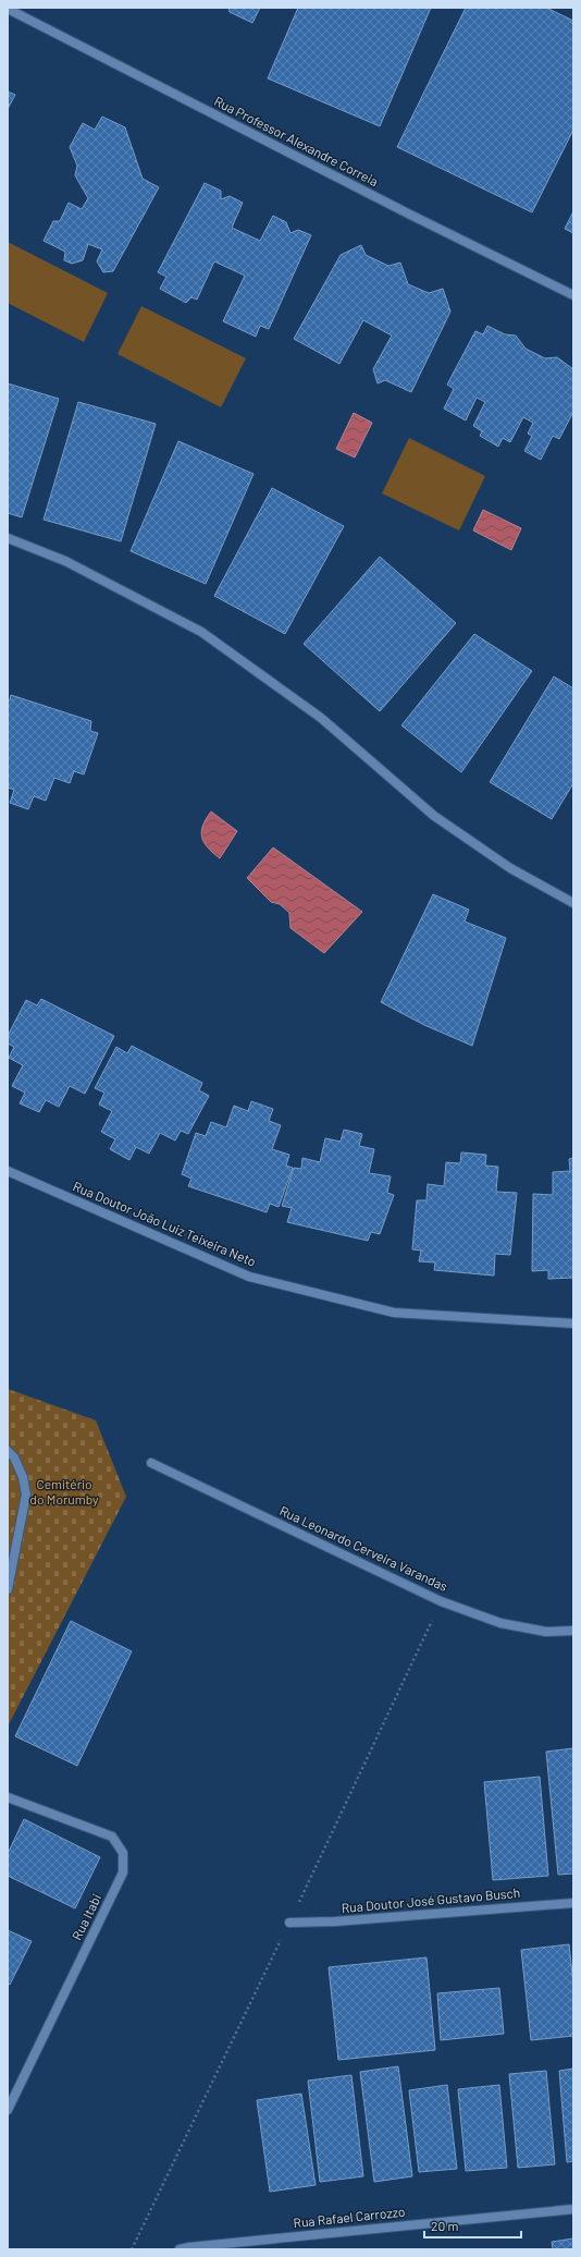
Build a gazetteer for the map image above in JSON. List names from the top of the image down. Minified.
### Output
{"streets":{"street":["Rua Professor Alexandre Correia","Rua Doutor João Luiz Teixeira Neto","Rua Leonardo Cerveira Varandas","Rua Doutor José Gustavo Busch","Rua Itabi","Rua Rafael Carrozzo"]},"parks":["Cemitério do Morumby"],"scale_bar":"20 m"}
